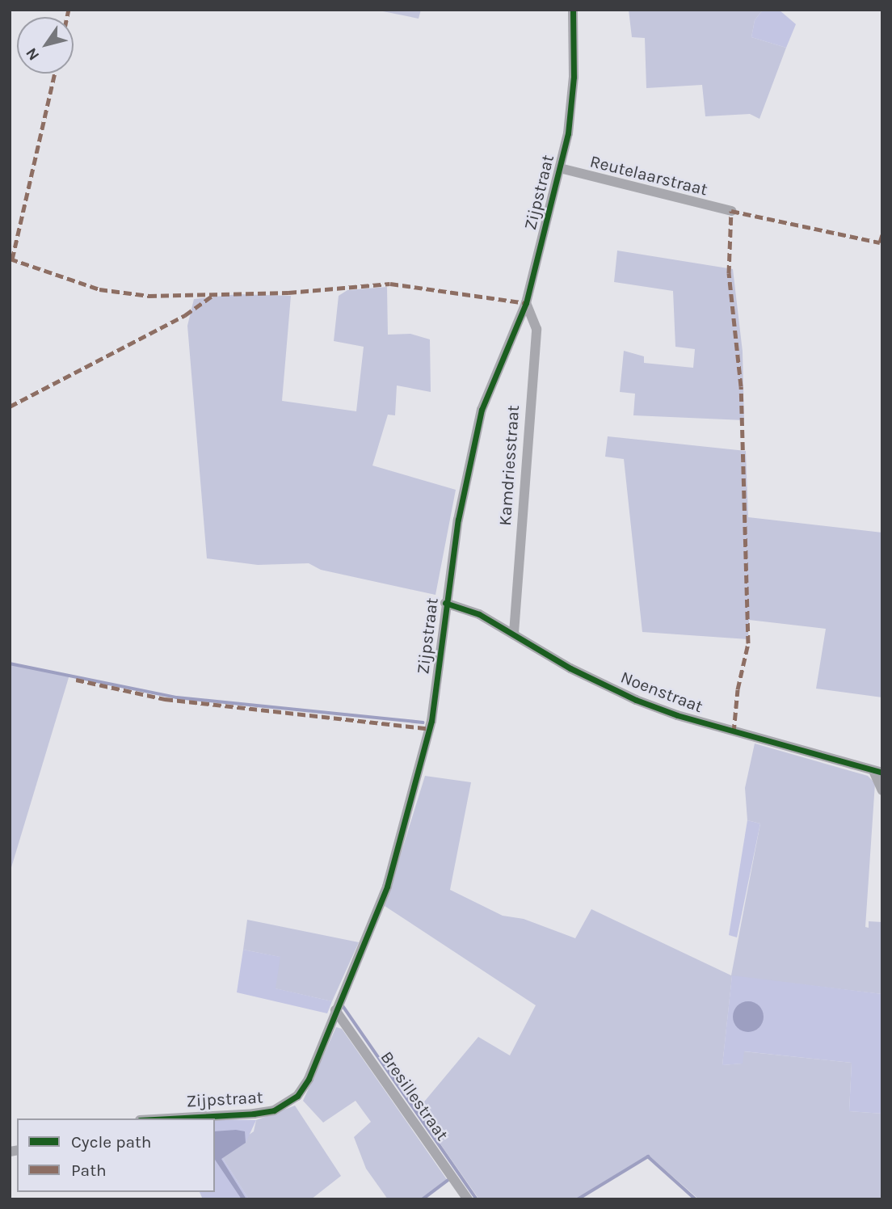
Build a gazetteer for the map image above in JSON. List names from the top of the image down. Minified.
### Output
{"streets":{"street":["Reutelaarstraat","Zijpstraat","Kamdriesstraat","Noenstraat","Bresillestraat"]},"crossings":[["Reutelaarstraat","Zijpstraat"],["Zijpstraat","Kamdriesstraat"],["Zijpstraat","Noenstraat"],["Zijpstraat","Bresillestraat"],["Kamdriesstraat","Noenstraat"]],"legend":["Cycle path","Path"],"north":"bottom left"}
